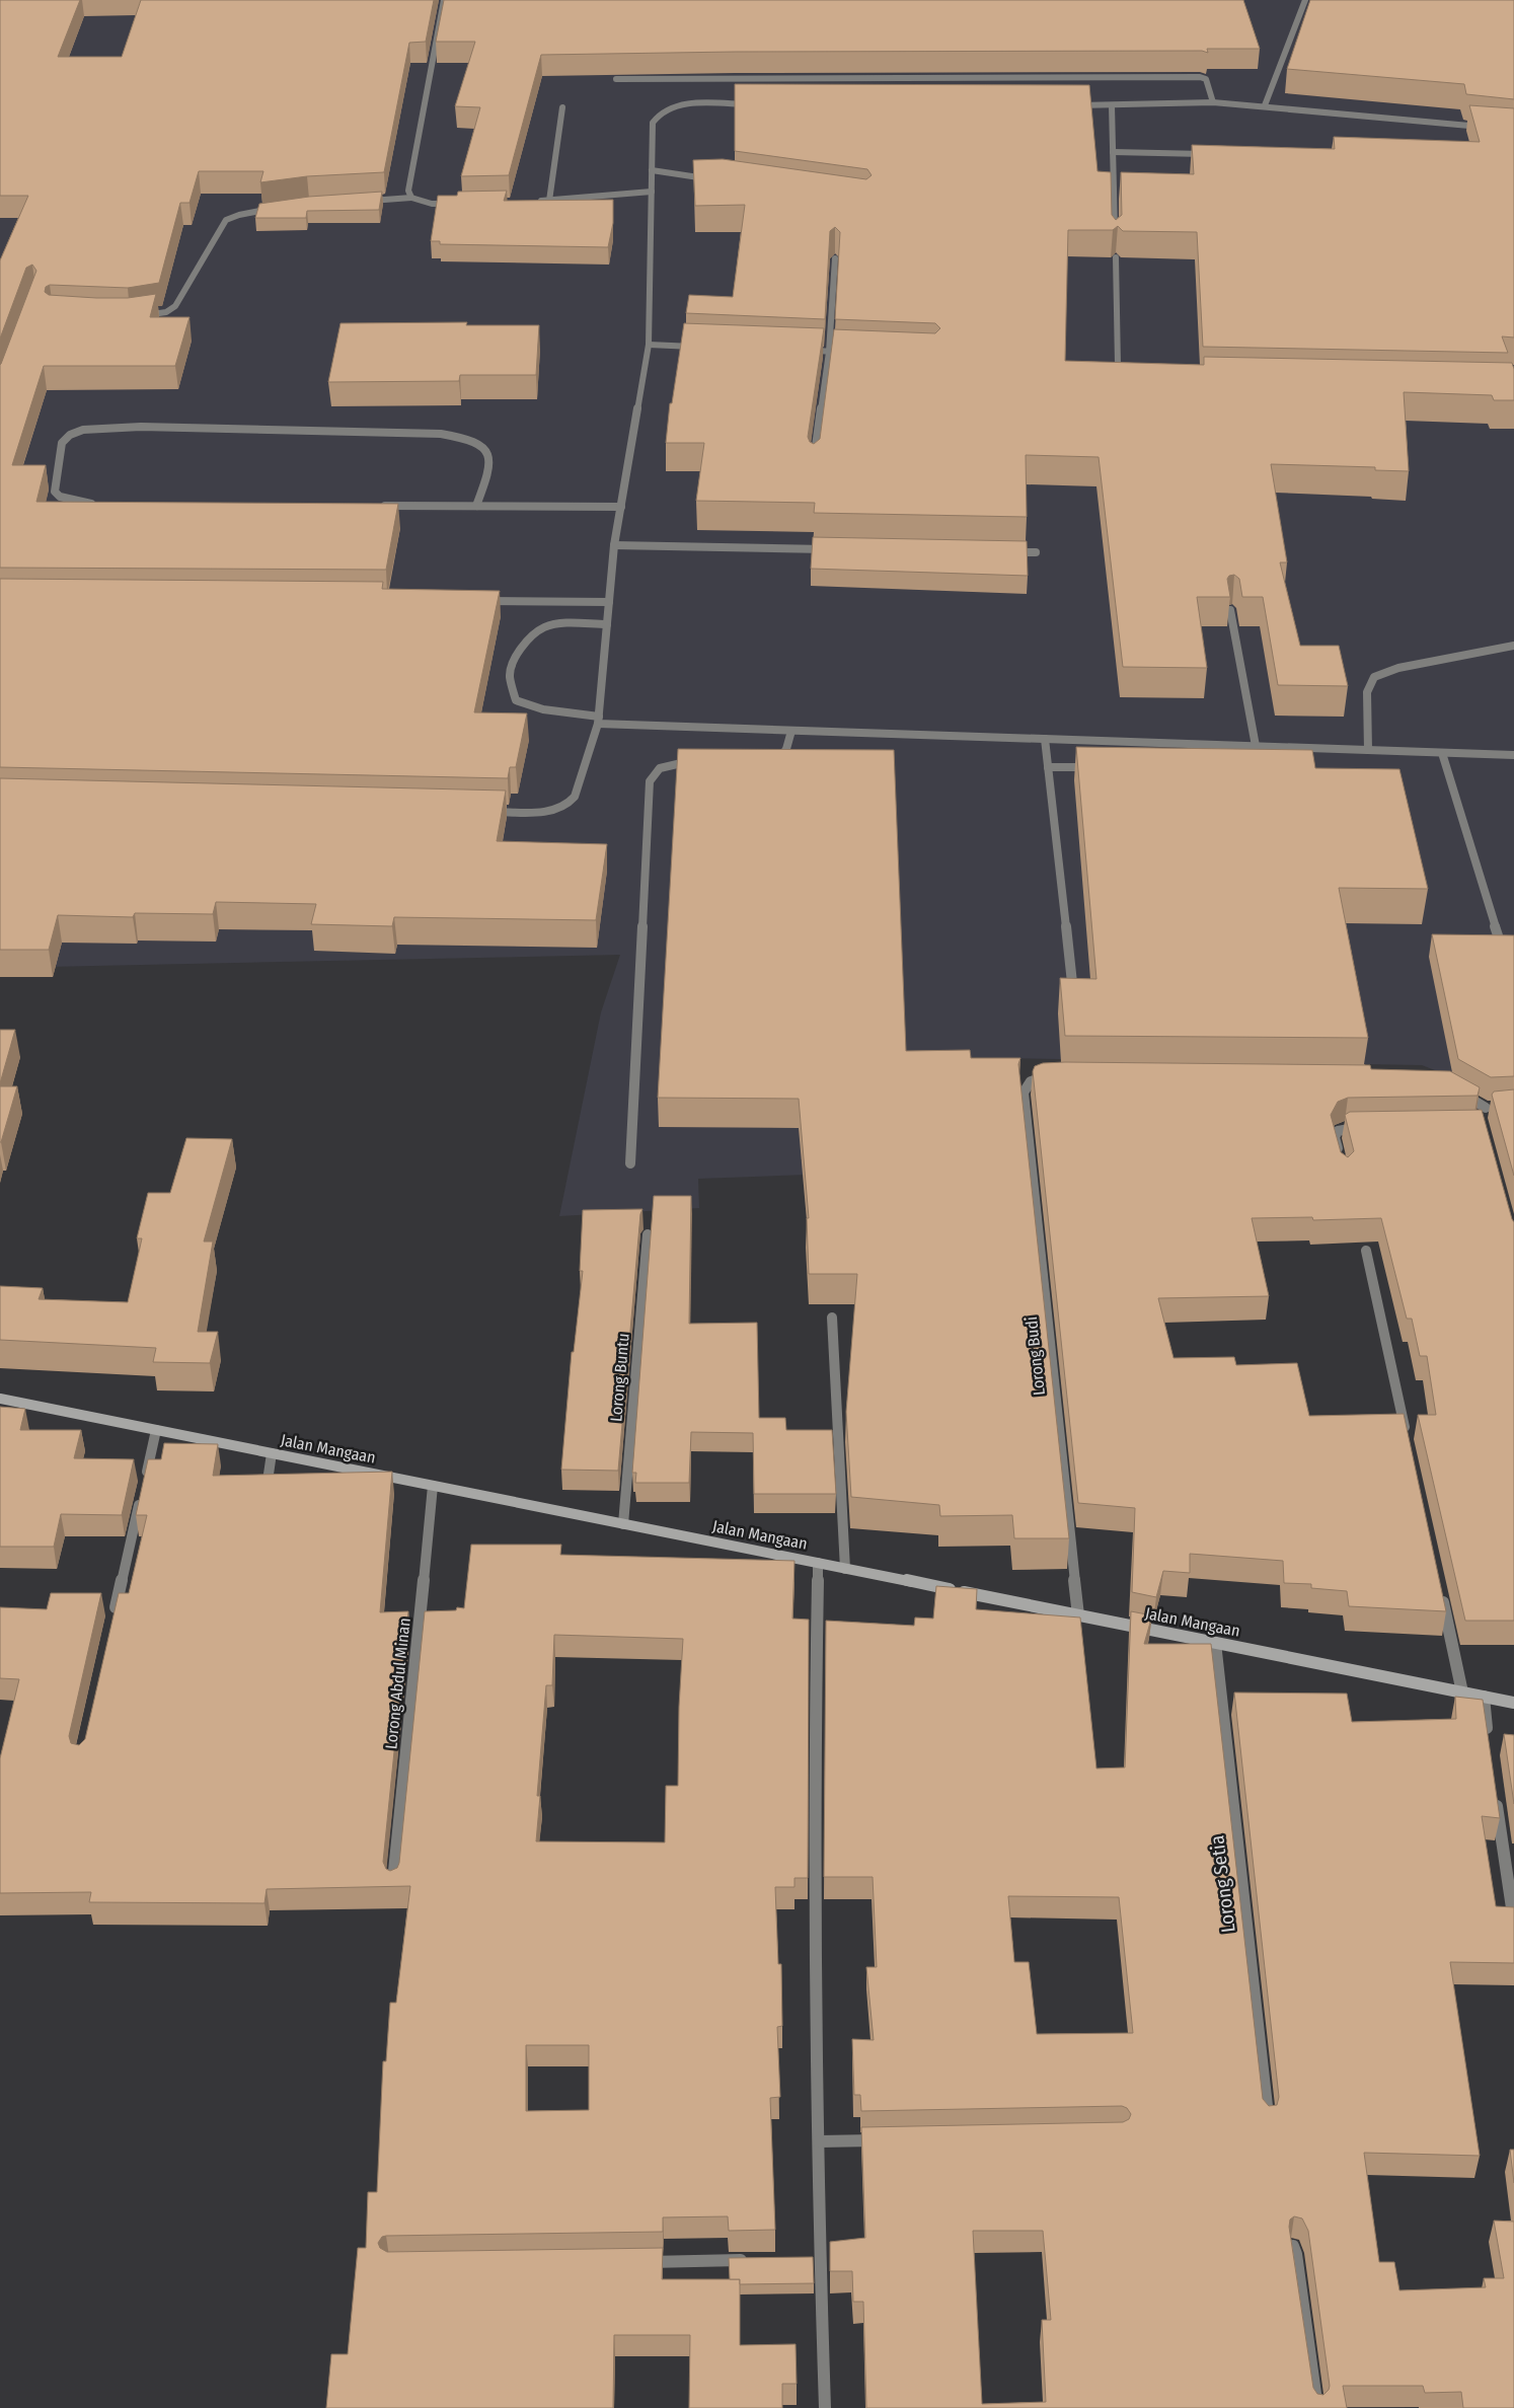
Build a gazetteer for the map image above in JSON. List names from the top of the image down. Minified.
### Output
{"streets":{"street":["Lorong Budi","Lorong Buntu","Jalan Mangaan","Lorong Abdul Minan","Lorong Setia"]},"crossings":[["Lorong Budi","Jalan Mangaan"],["Lorong Buntu","Jalan Mangaan"],["Jalan Mangaan","Lorong Abdul Minan"],["Jalan Mangaan","Lorong Setia"]]}
